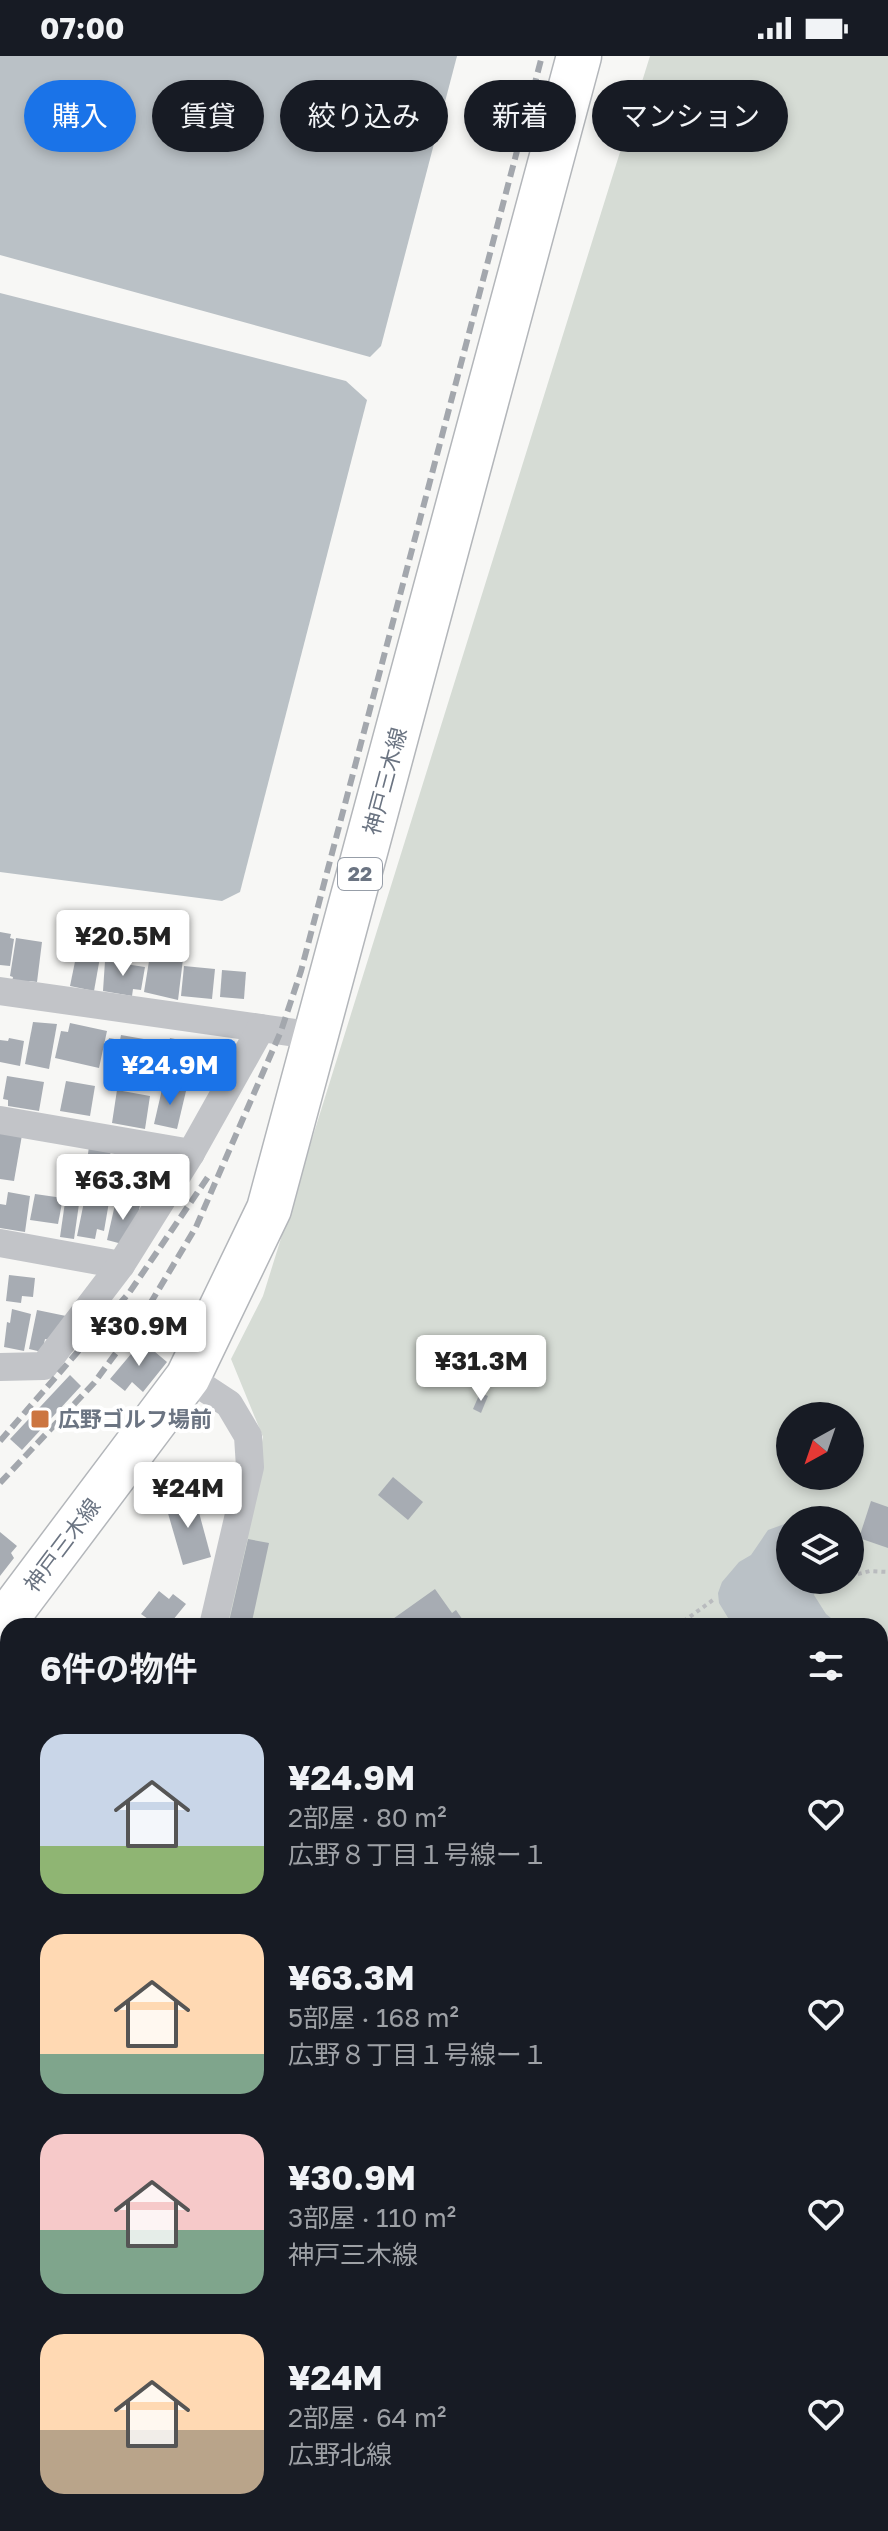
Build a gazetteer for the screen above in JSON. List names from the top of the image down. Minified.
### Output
{"streets":{"main road":["神戸三木線","22"]},"places":{"transit":["広野ゴルフ場前"]},"north":"bottom left","page":{"status":"07:00","chip":["購入","賃貸","絞り込み","新着","マンション"],"price":["¥20.5M","¥24.9M","¥63.3M","¥30.9M","¥31.3M","¥24M"],"heading":"6件の物件","list":[{"name":"¥24.9M","note":"2部屋 · 80 m² · 広野８丁目１号線ー１"},{"name":"¥63.3M","note":"5部屋 · 168 m² · 広野８丁目１号線ー１"},{"name":"¥30.9M","note":"3部屋 · 110 m² · 神戸三木線"},{"name":"¥24M","note":"2部屋 · 64 m² · 広野北線"}]}}
